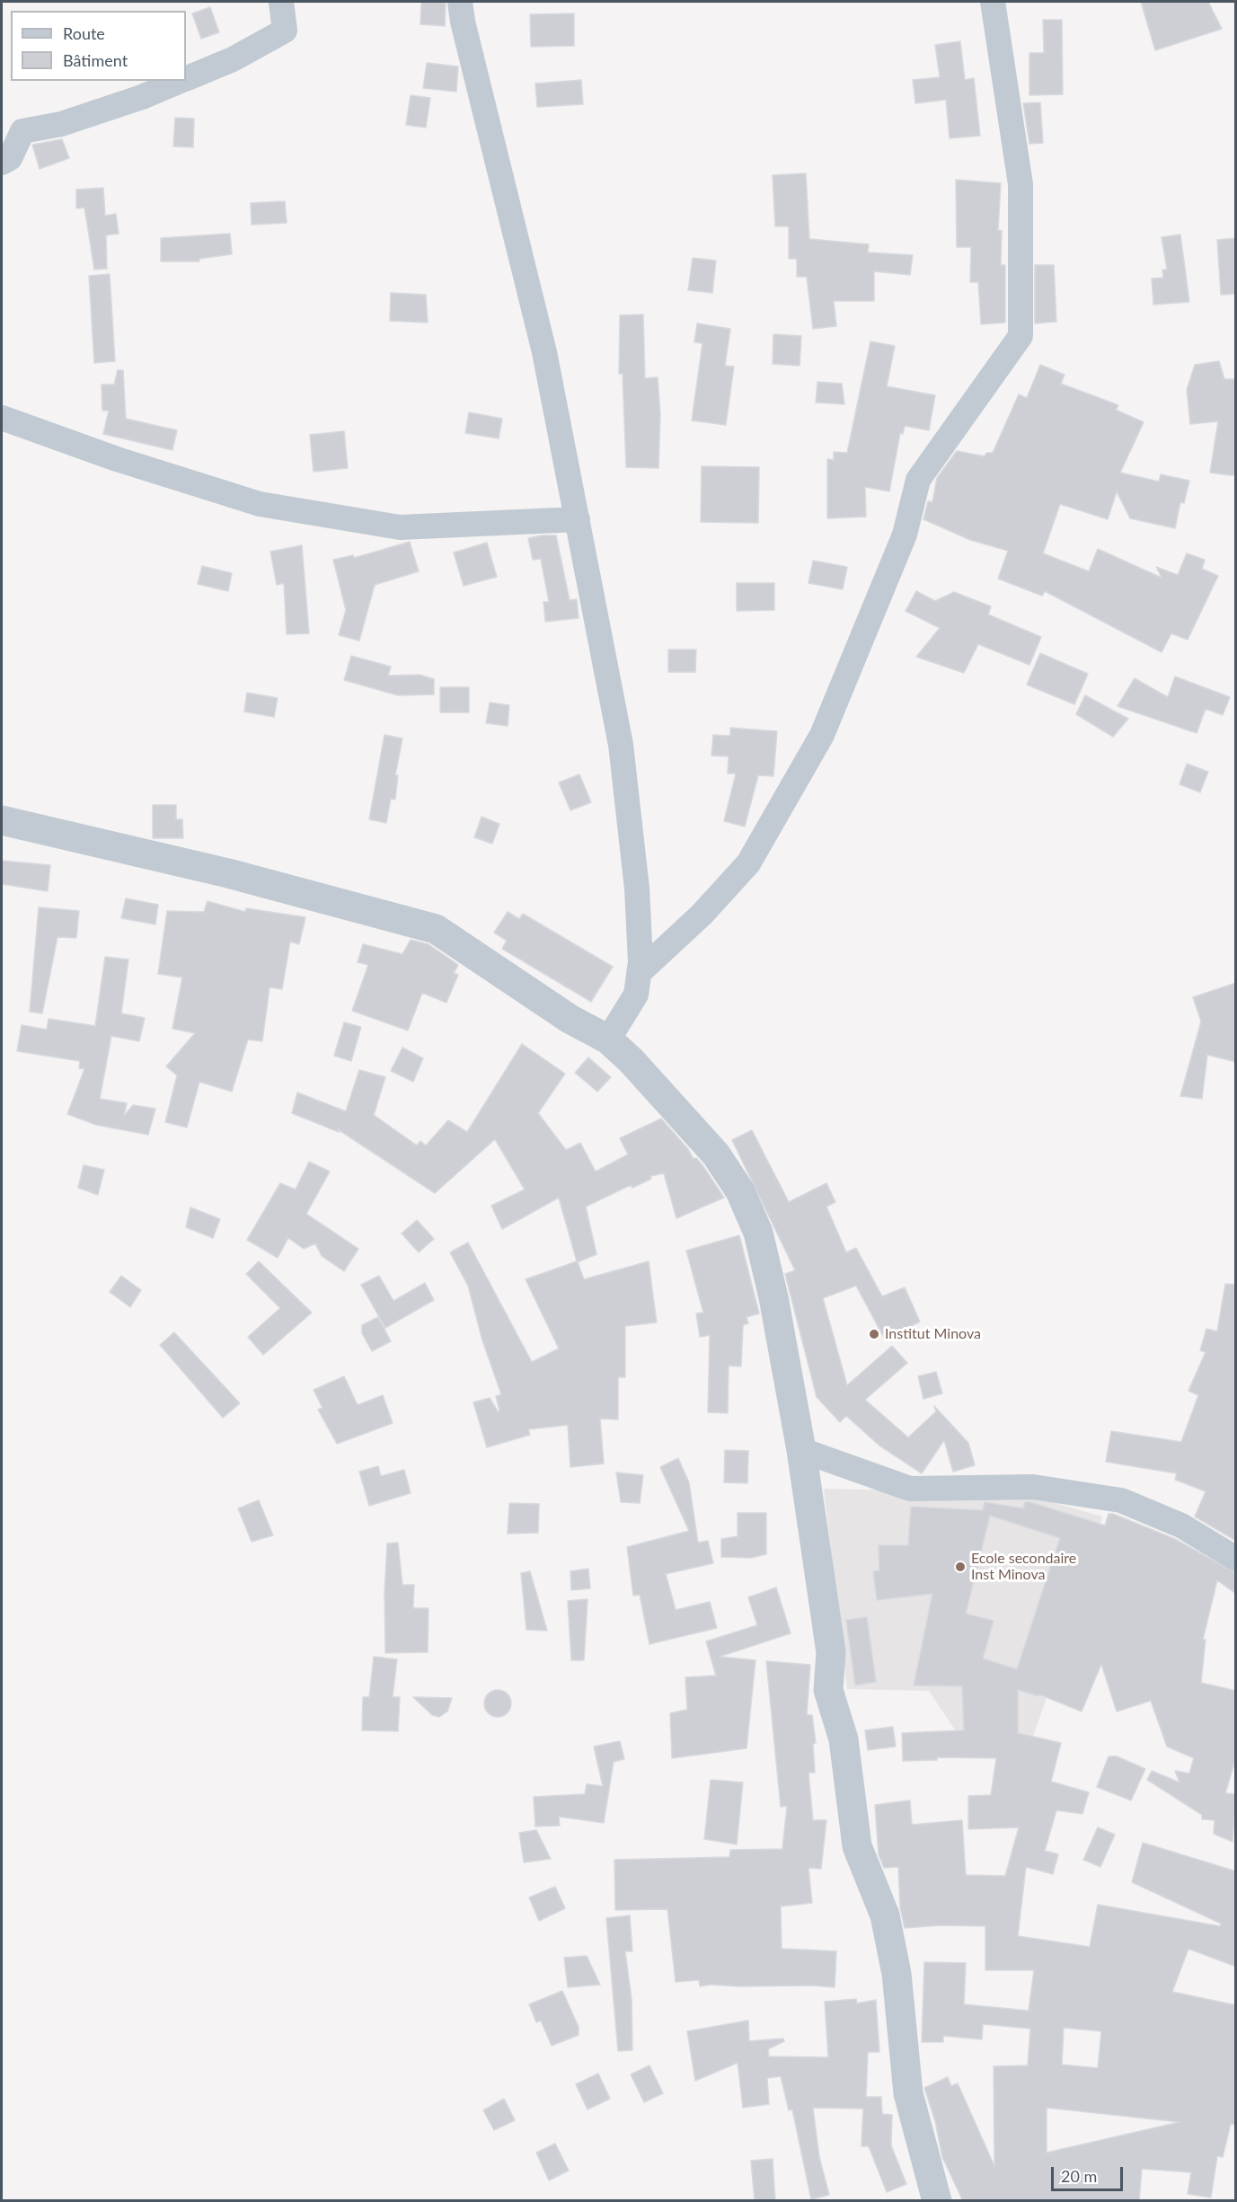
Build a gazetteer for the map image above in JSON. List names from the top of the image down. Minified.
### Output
{"places":["Institut Minova","Ecole secondaire Inst Minova"],"legend":["Route","Bâtiment"],"scale_bar":"20 m"}
